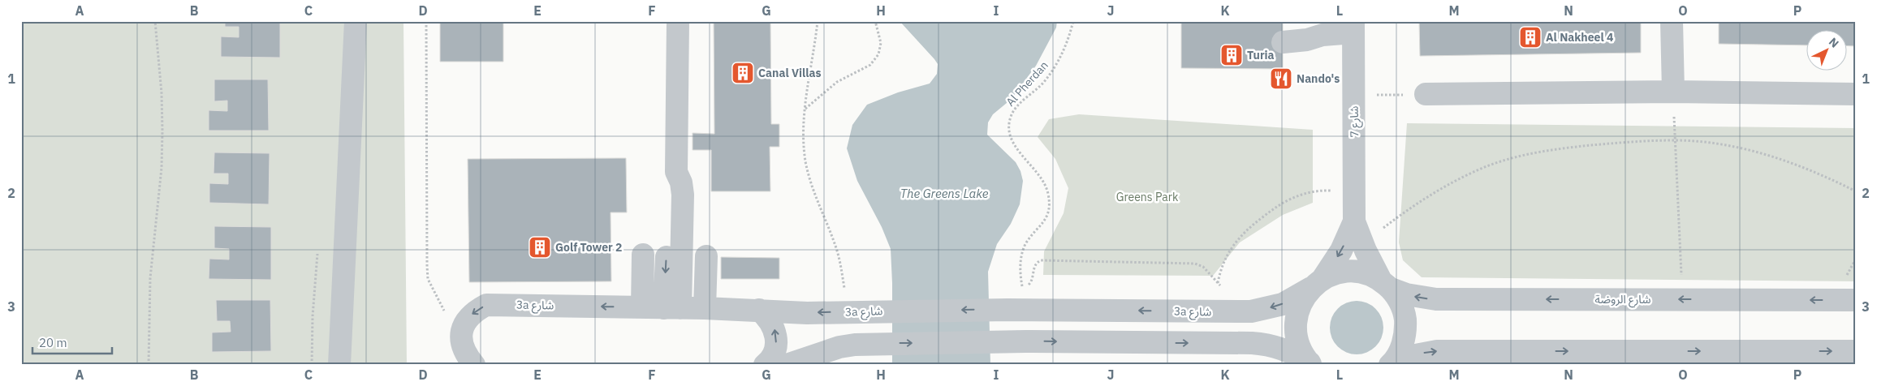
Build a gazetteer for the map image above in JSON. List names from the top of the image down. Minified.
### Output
{"streets":{"street":["شارع 7","شارع الروضة","3a شارع"],"path":["Al Pherdan"]},"crossings":[["شارع 7","شارع الروضة"],["شارع 7","3a شارع"],["شارع الروضة","3a شارع"]],"water":["The Greens Lake"],"parks":["Greens Park"],"places":{"building":["Al Nakheel 4","Turia","Canal Villas","Golf Tower 2"],"restaurant":["Nando's"]},"scale_bar":"20 m","north":"top right","grid":{"columns":["A","B","C","D","E","F","G","H","I","J","K","L","M","N","O","P"],"rows":["1","2","3"]}}
